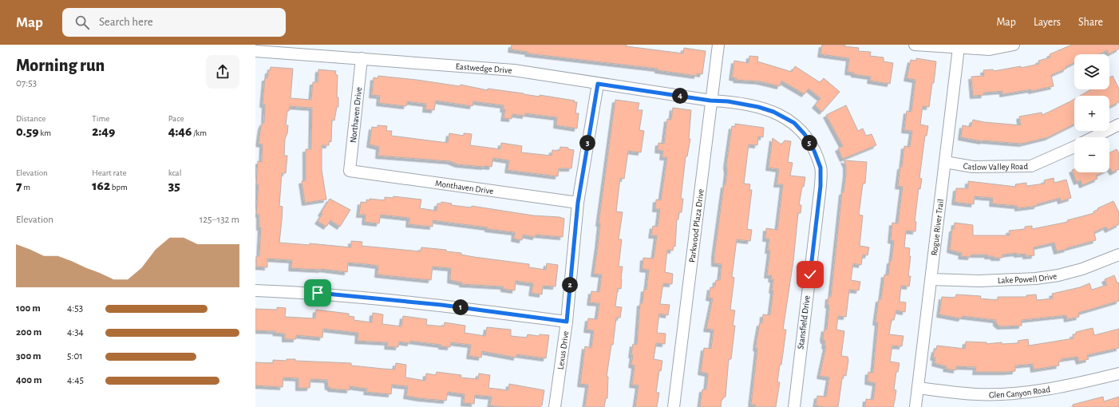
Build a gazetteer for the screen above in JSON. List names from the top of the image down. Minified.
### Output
{"streets":{"street":["Eastwedge Drive","Northaven Drive","Catlow Valley Road","Monthaven Drive","Parkwood Plaza Drive","Rogue River Trail","Lake Powell Drive","Stansfield Drive","Lexus Drive","Glen Canyon Road"]},"crossings":[["Eastwedge Drive","Northaven Drive"],["Eastwedge Drive","Parkwood Plaza Drive"],["Eastwedge Drive","Stansfield Drive"],["Eastwedge Drive","Lexus Drive"],["Northaven Drive","Monthaven Drive"],["Catlow Valley Road","Rogue River Trail"],["Monthaven Drive","Lexus Drive"],["Parkwood Plaza Drive","Stansfield Drive"],["Rogue River Trail","Lake Powell Drive"],["Rogue River Trail","Glen Canyon Road"]],"page":{"header":"Map","search":"Search here","nav":["Map","Layers","Share"],"heading":["Morning run","07:53"],"map_buttons":["+","−"],"pins":["4","3","5","2","1"],"stats":[["Distance","0.59 km"],["Time","2:49"],["Pace","4:46 /km"],["Elevation","7 m"],["Heart rate","162 bpm"],["kcal","35"]],"chart":["Elevation","125–132 m"],"list":[{"name":"100 m","note":"4:53"},{"name":"200 m","note":"4:34"},{"name":"300 m","note":"5:01"},{"name":"400 m","note":"4:45"}]}}
